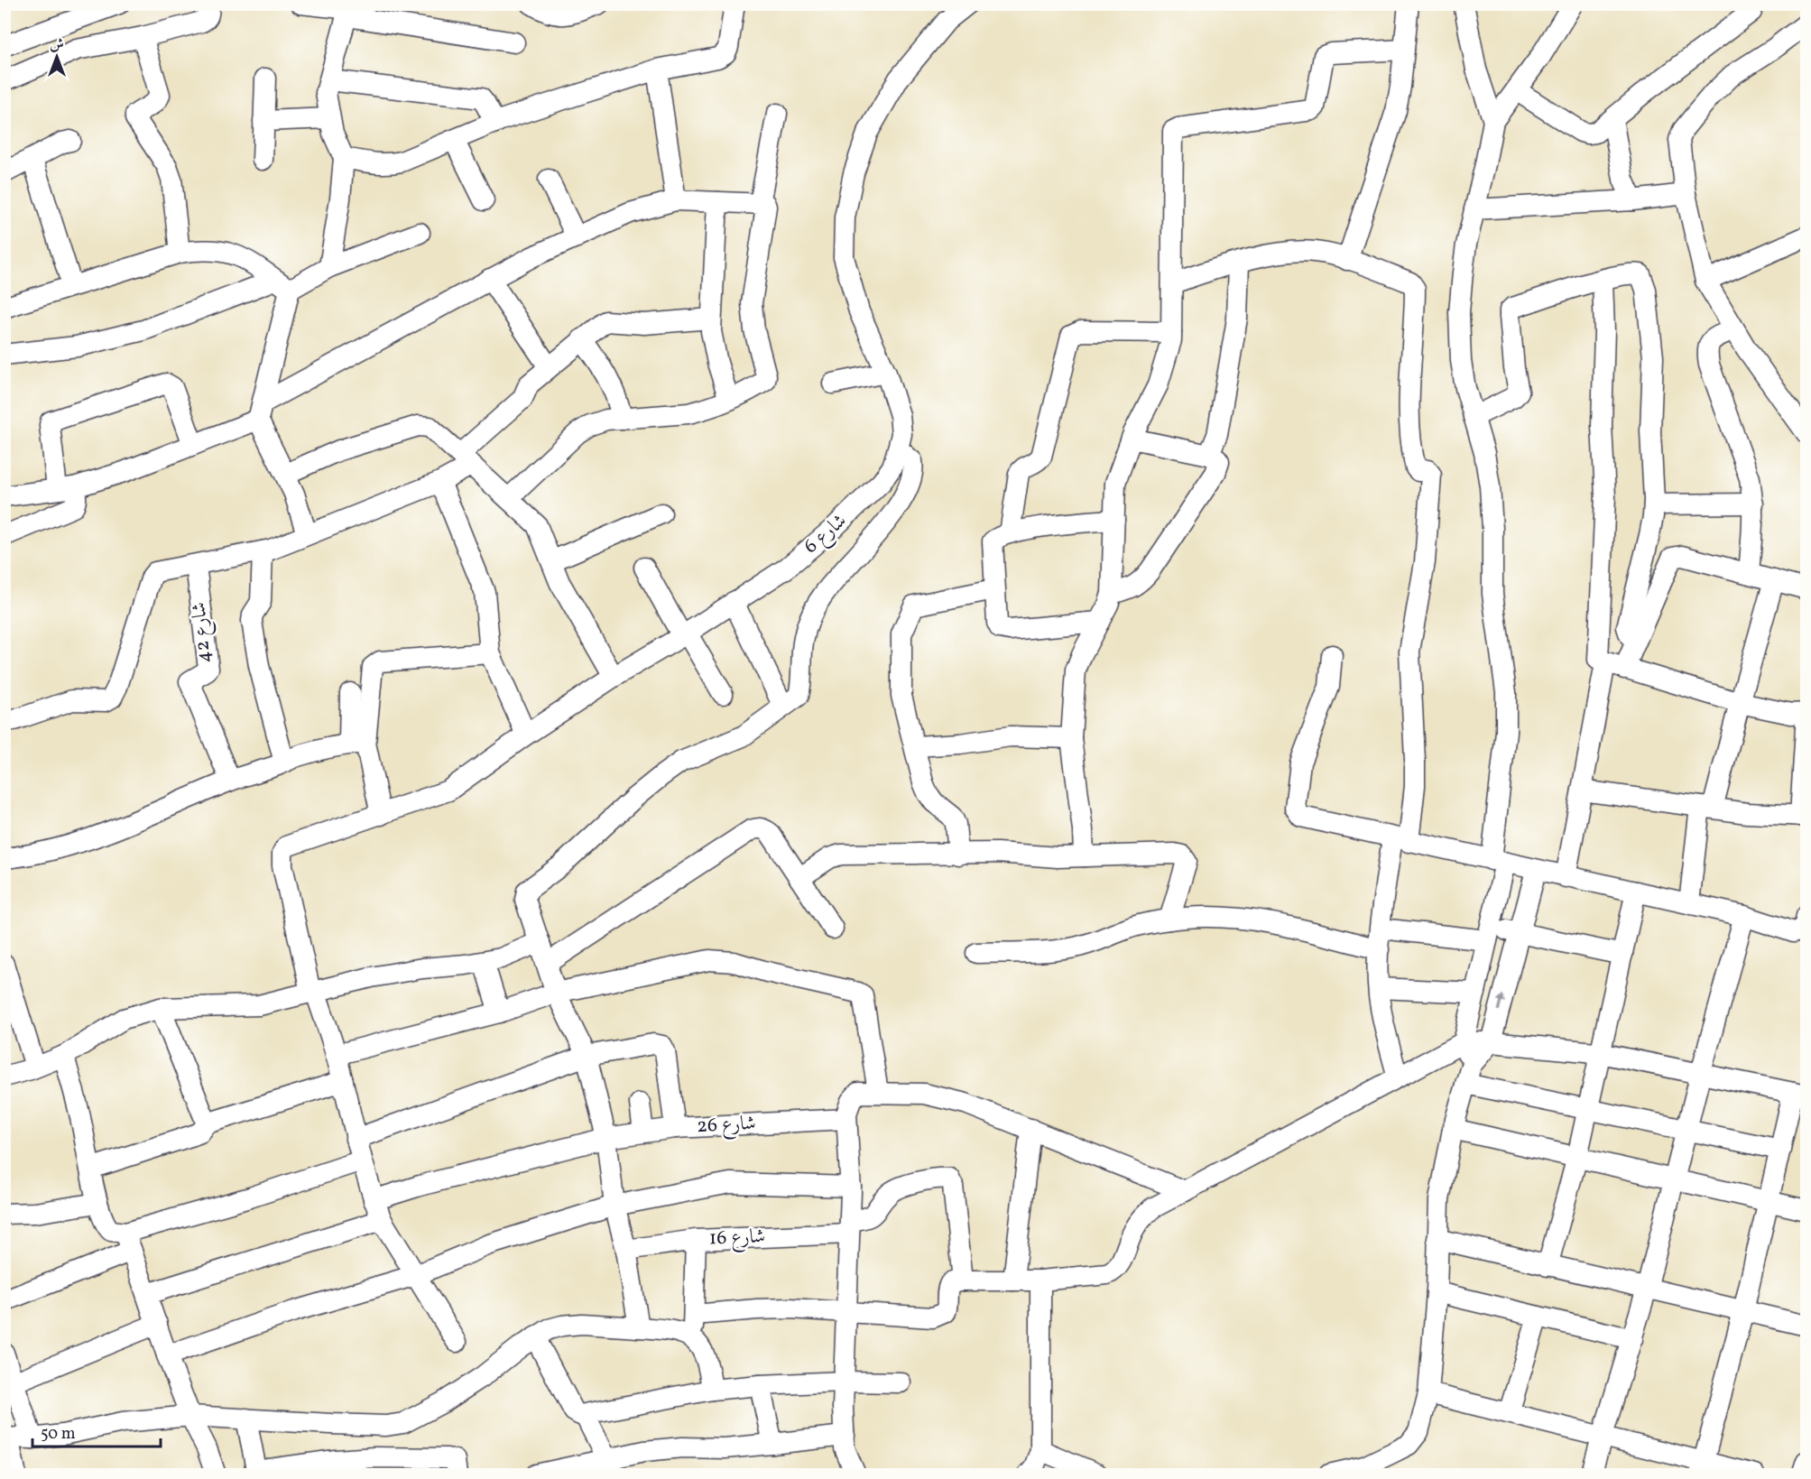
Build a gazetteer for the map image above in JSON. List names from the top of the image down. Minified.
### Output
{"streets":{"street":["شارع 6","شارع 42","شارع 26","شارع 16"]},"crossings":[["شارع 6","شارع 26"]],"scale_bar":"50 m","north":"top"}
